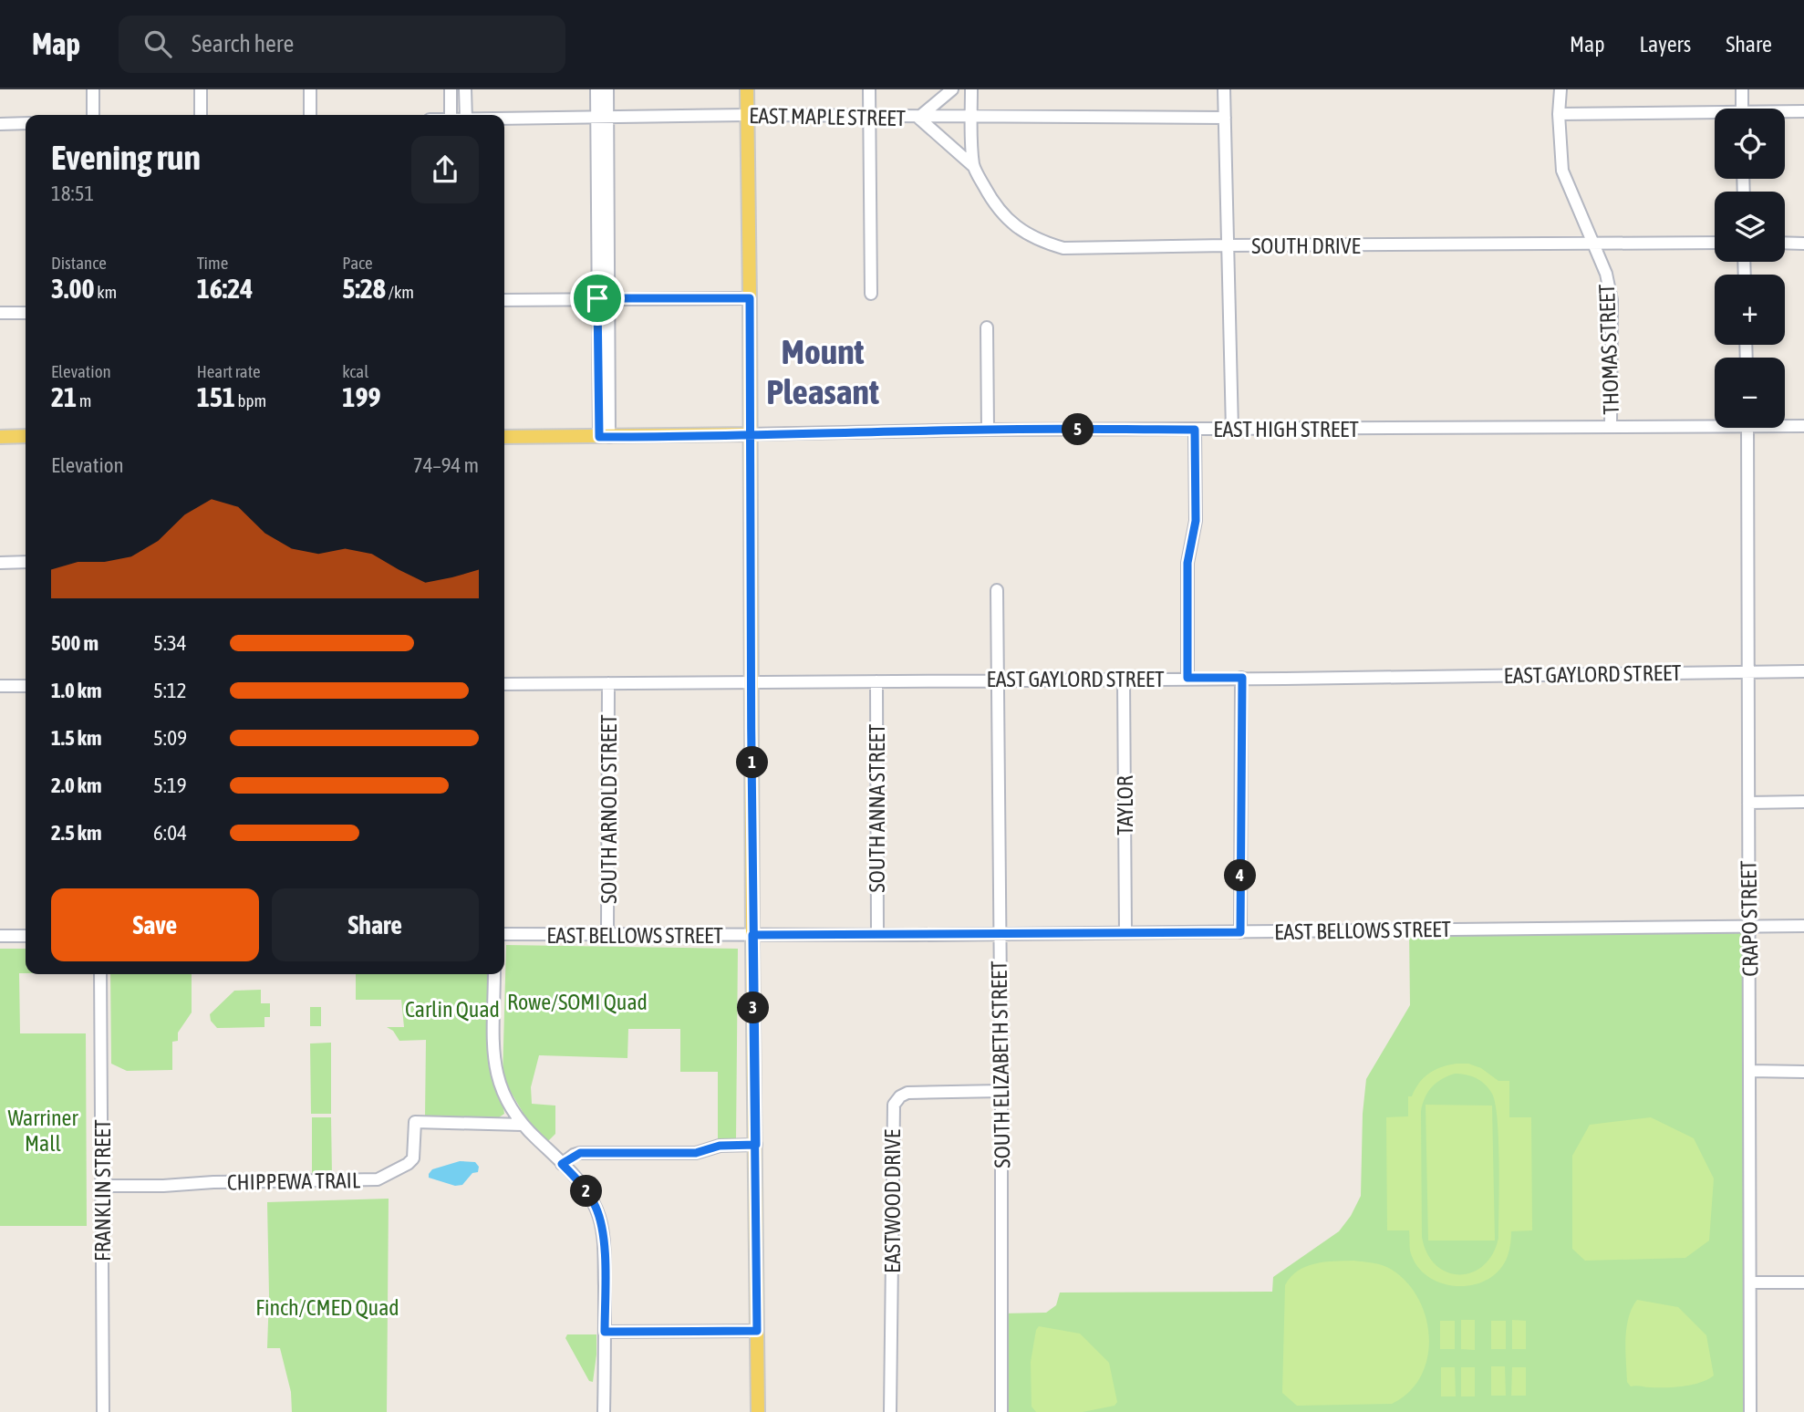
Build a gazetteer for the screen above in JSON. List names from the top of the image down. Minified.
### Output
{"streets":{"main road":["EAST HIGH STREET"],"street":["EAST MAPLE STREET","SOUTH DRIVE","THOMAS STREET","EAST GAYLORD STREET","TAYLOR","SOUTH ANNA STREET","SOUTH ARNOLD STREET","CRAPO STREET","EAST BELLOWS STREET","SOUTH ELIZABETH STREET","CHIPPEWA TRAIL","FRANKLIN STREET","EASTWOOD DRIVE"]},"crossings":[["EAST MAPLE STREET","SOUTH DRIVE"],["SOUTH DRIVE","THOMAS STREET"],["THOMAS STREET","EAST HIGH STREET"],["EAST GAYLORD STREET","TAYLOR"],["EAST GAYLORD STREET","SOUTH ANNA STREET"],["EAST GAYLORD STREET","SOUTH ARNOLD STREET"],["EAST GAYLORD STREET","CRAPO STREET"],["EAST GAYLORD STREET","SOUTH ELIZABETH STREET"],["TAYLOR","EAST BELLOWS STREET"],["SOUTH ANNA STREET","EAST BELLOWS STREET"],["SOUTH ARNOLD STREET","EAST BELLOWS STREET"],["CRAPO STREET","EAST BELLOWS STREET"],["EAST BELLOWS STREET","SOUTH ELIZABETH STREET"],["SOUTH ELIZABETH STREET","EASTWOOD DRIVE"],["CHIPPEWA TRAIL","FRANKLIN STREET"]],"districts":["Mount Pleasant"],"parks":["Rowe/SOMI Quad","Carlin Quad","Warriner Mall","Finch/CMED Quad"],"page":{"header":"Map","search":"Search here","nav":["Map","Layers","Share"],"map_buttons":["+","−"],"heading":["Evening run","18:51"],"stats":[["Distance","3.00 km"],["Time","16:24"],["Pace","5:28 /km"],["Elevation","21 m"],["Heart rate","151 bpm"],["kcal","199"]],"pins":["5","1","4","3","2"],"chart":["Elevation","74–94 m"],"list":[{"name":"500 m","note":"5:34"},{"name":"1.0 km","note":"5:12"},{"name":"1.5 km","note":"5:09"},{"name":"2.0 km","note":"5:19"},{"name":"2.5 km","note":"6:04"}],"buttons":["Save","Share"]}}
